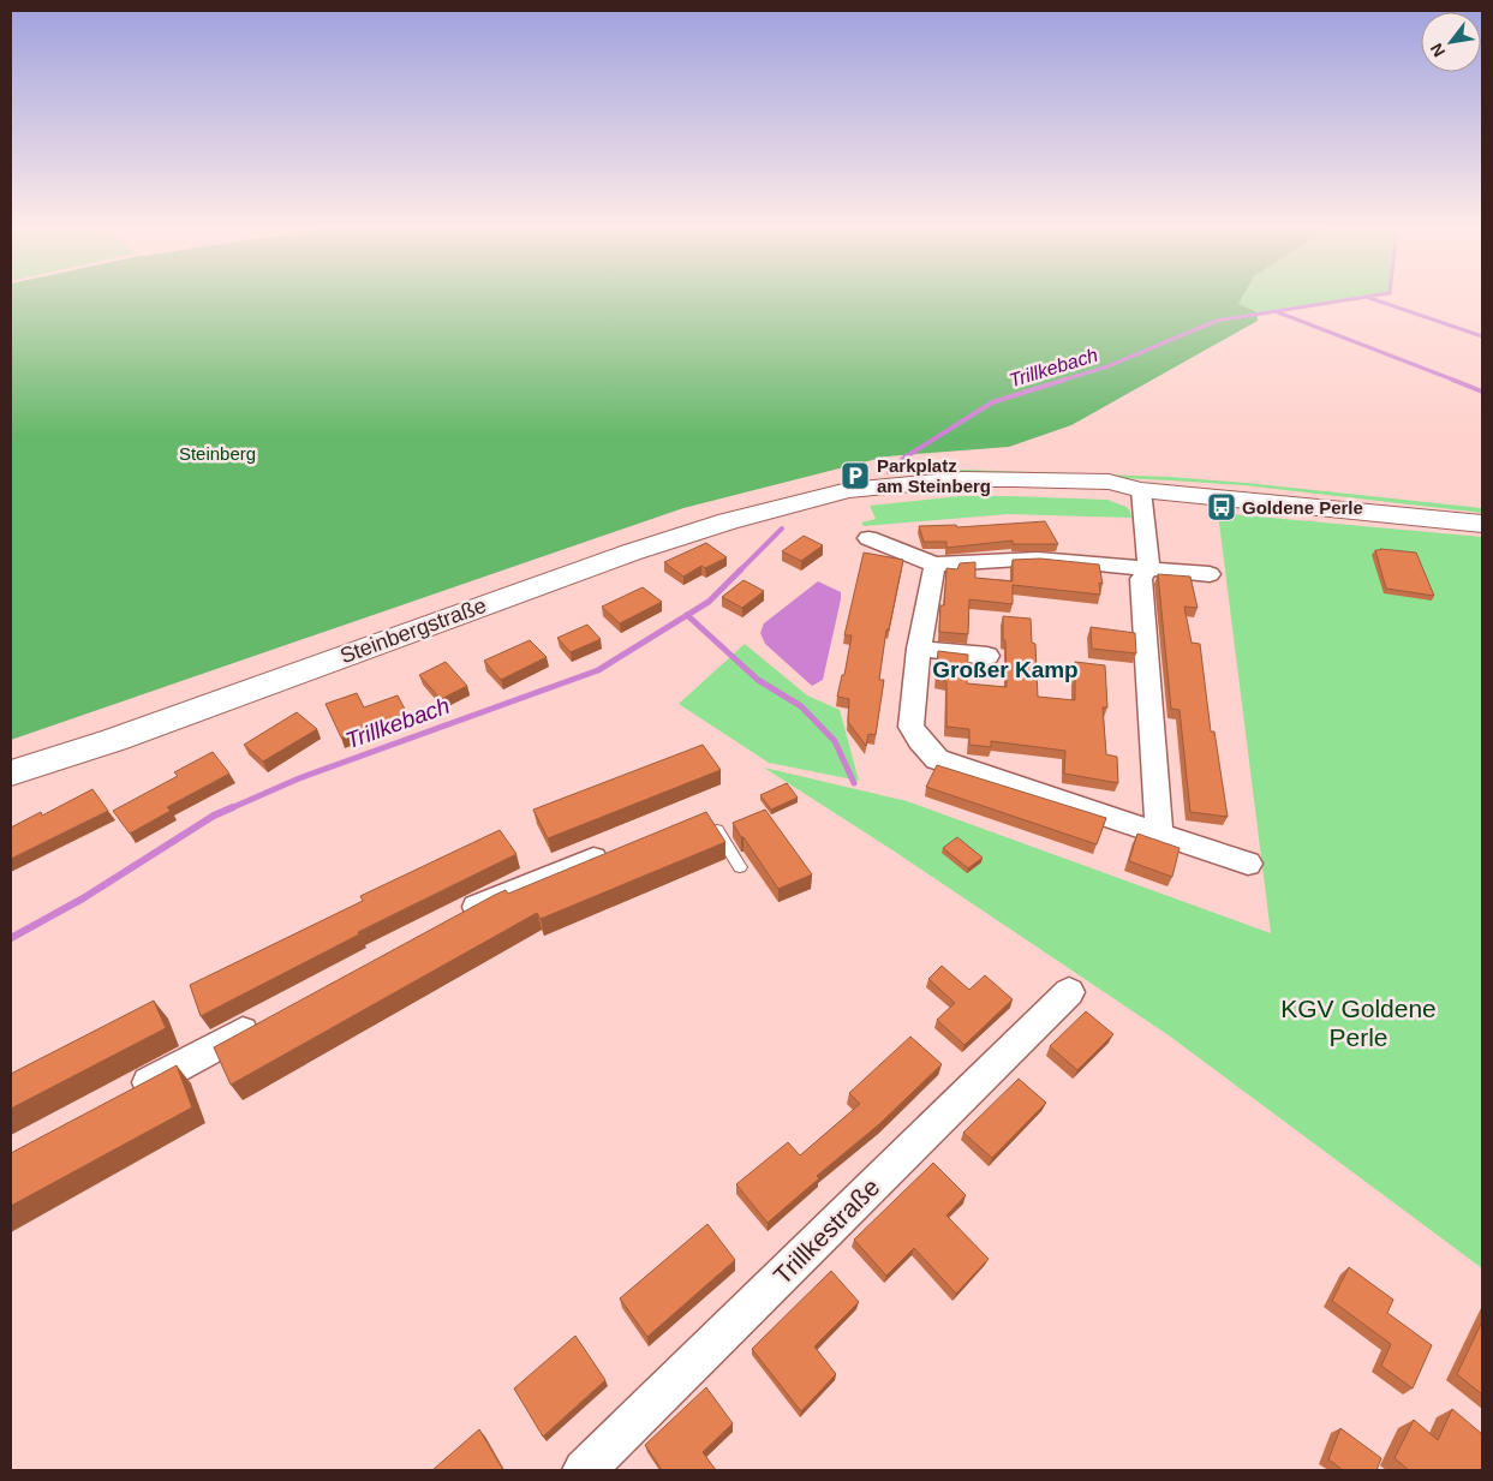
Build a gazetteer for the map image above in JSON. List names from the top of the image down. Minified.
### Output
{"streets":{"main road":["Steinbergstraße"],"street":["Trillkestraße"]},"districts":["Großer Kamp"],"water":["Trillkebach"],"parks":["Steinberg","KGV Goldene Perle"],"places":{"parking":["Parkplatz am Steinberg"],"bus stop":["Goldene Perle"]},"north":"bottom left"}
